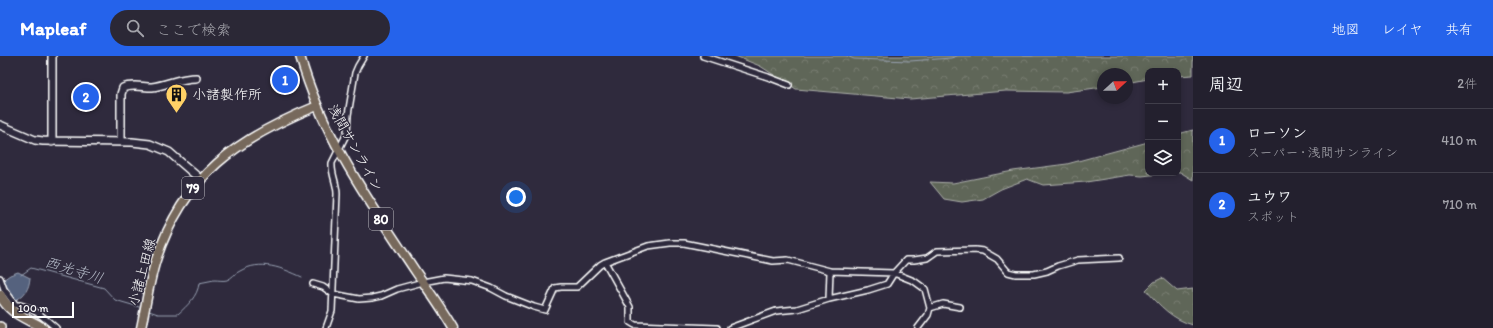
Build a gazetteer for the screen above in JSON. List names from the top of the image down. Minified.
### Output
{"streets":{"main road":["浅間サンライン","79","80","小諸上田線"]},"crossings":[["浅間サンライン","小諸上田線"]],"water":["西光寺川"],"places":{"building":["小諸製作所"]},"scale_bar":"100 m","north":"right","page":{"header":"Mapleaf","search":"ここで検索","nav":["地図","レイヤ","共有"],"heading":["周辺","2件"],"pins":["1","2"],"map_buttons":["+","−"],"list":[{"mark":"1","name":"ローソン","note":"スーパー · 浅間サンライン","value":"410 m"},{"mark":"2","name":"ユウワ","note":"スポット","value":"710 m"}],"scale":"100 m"}}
